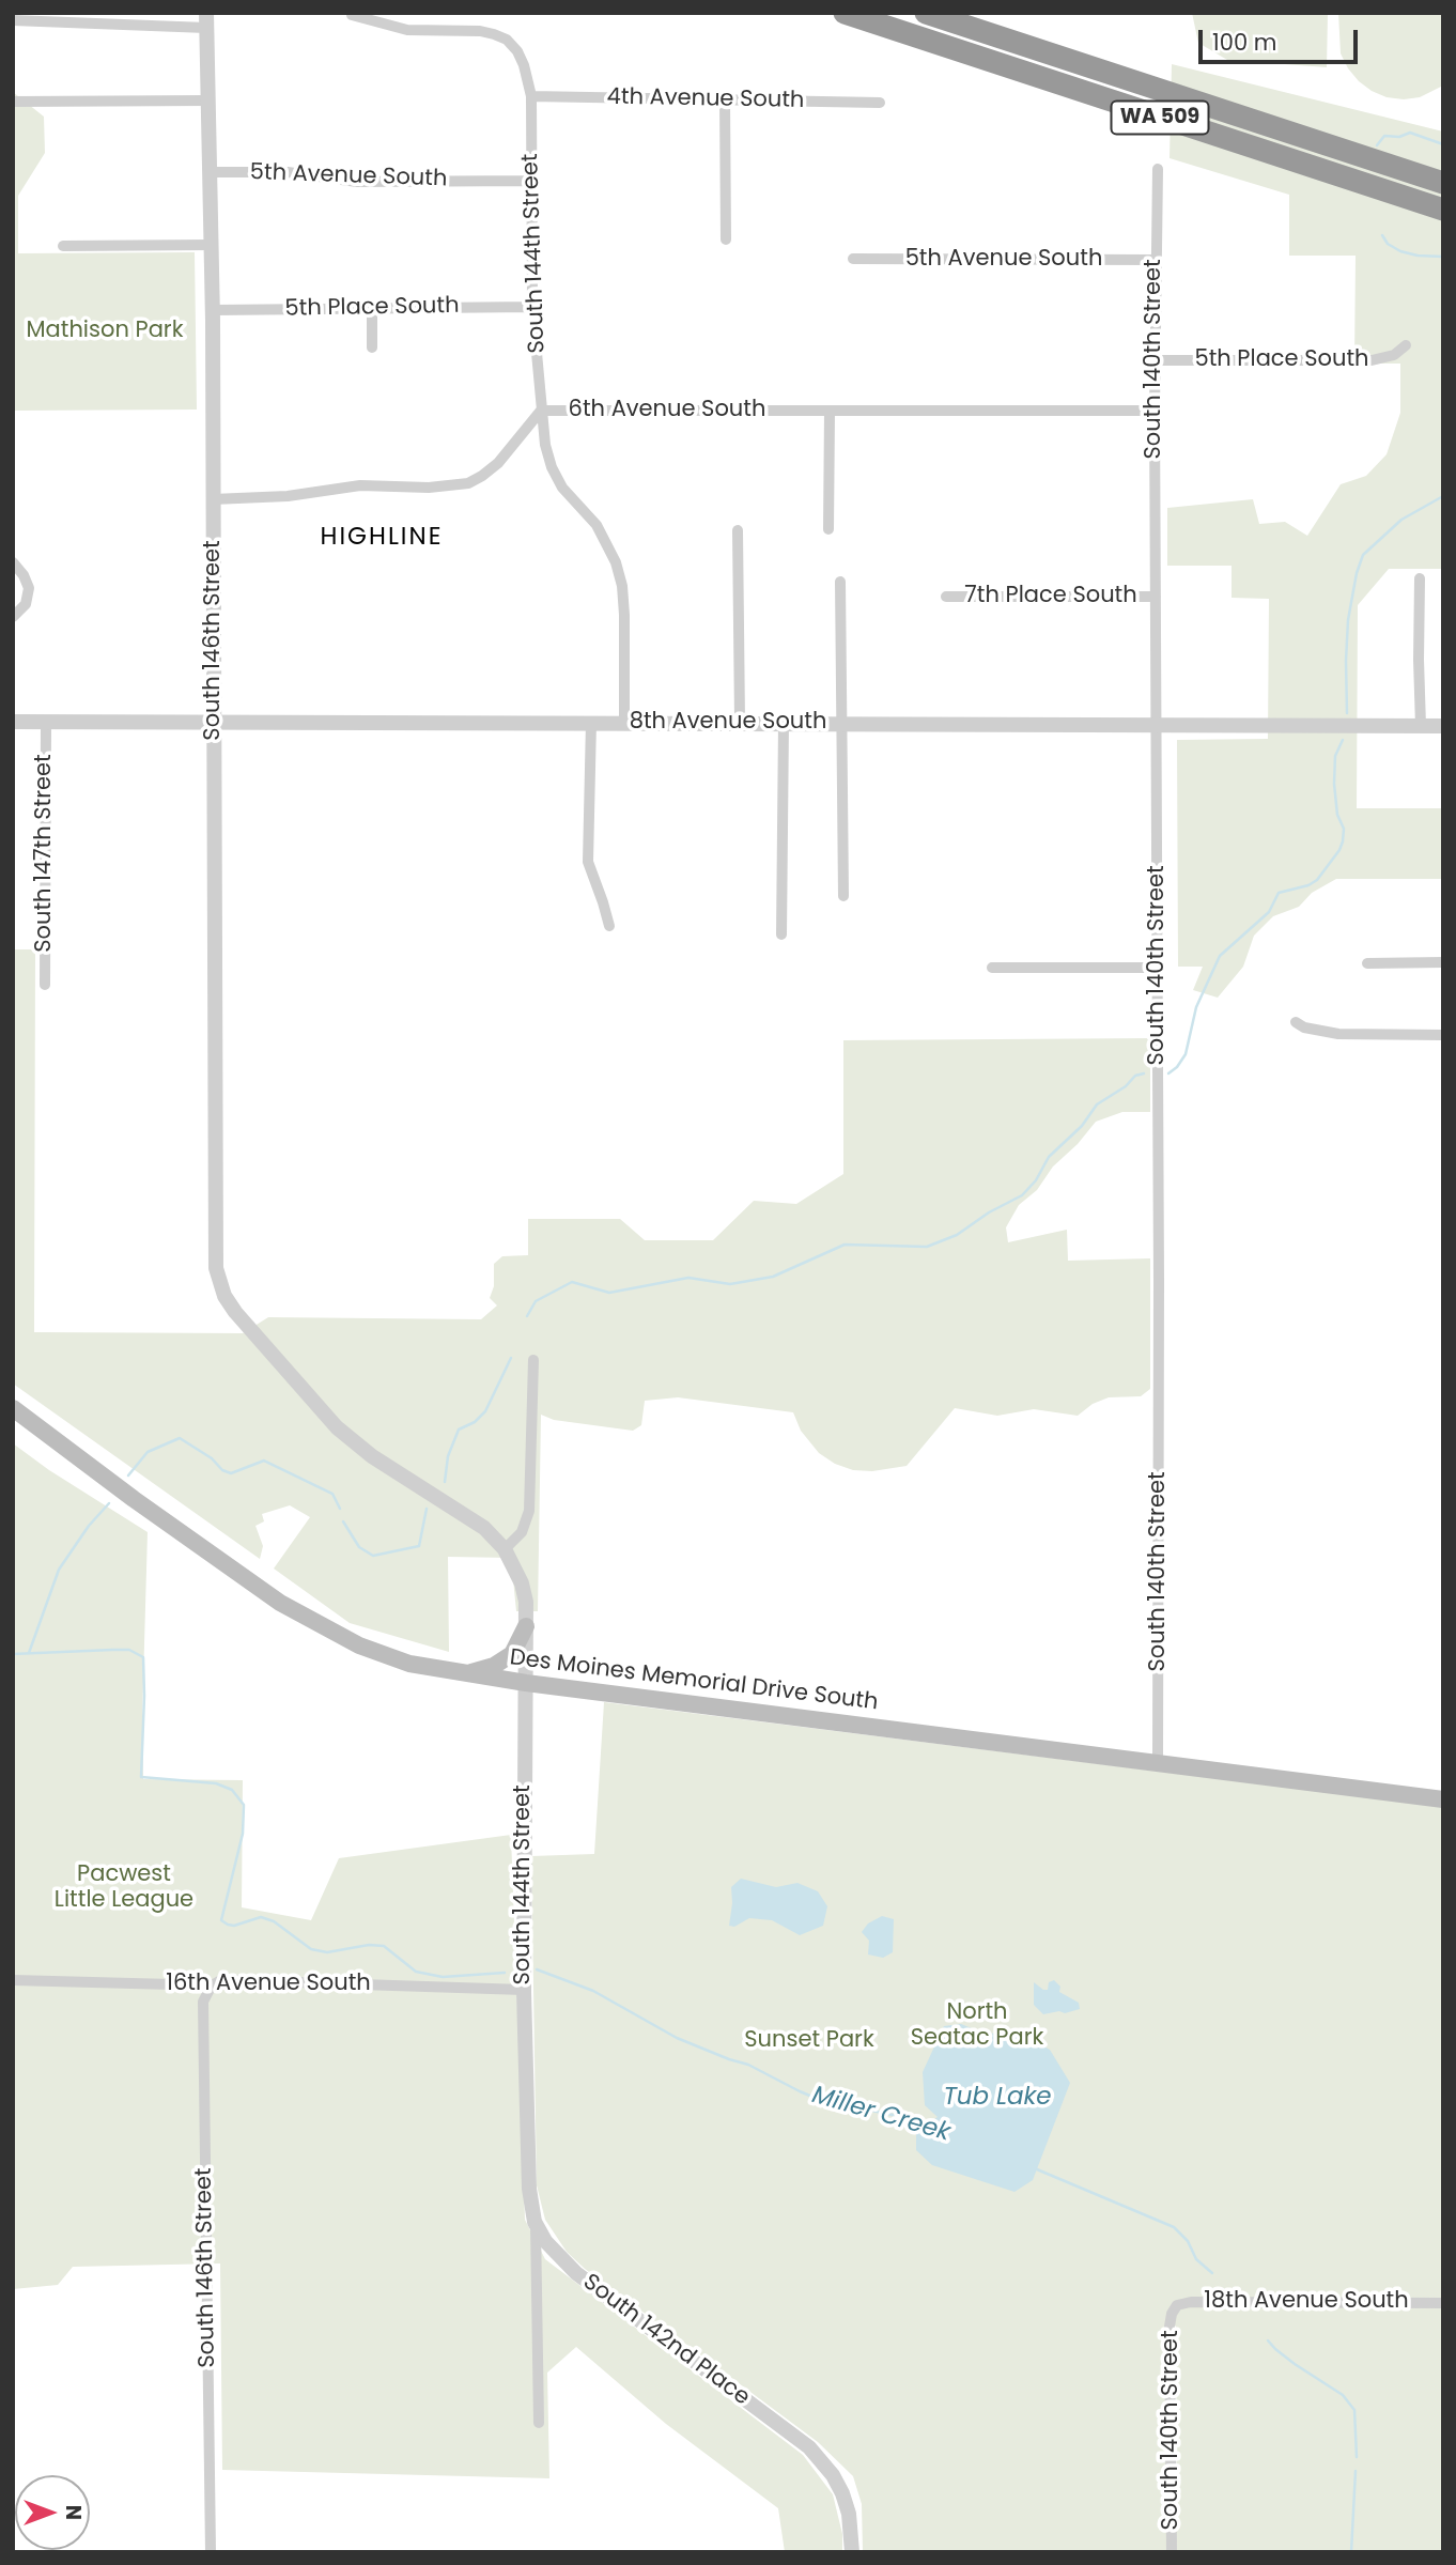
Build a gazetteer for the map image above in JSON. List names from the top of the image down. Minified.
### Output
{"streets":{"highway":["WA 509"],"main road":["Des Moines Memorial Drive South"],"street":["4th Avenue South","5th Avenue South","South 144th Street","5th Place South","South 140th Street","6th Avenue South","7th Place South","South 146th Street","8th Avenue South","South 147th Street","16th Avenue South","18th Avenue South","South 142nd Place"]},"crossings":[["4th Avenue South","South 144th Street"],["5th Avenue South","South 144th Street"],["5th Avenue South","South 140th Street"],["5th Avenue South","South 146th Street"],["South 144th Street","5th Place South"],["South 144th Street","6th Avenue South"],["South 144th Street","South 146th Street"],["South 144th Street","8th Avenue South"],["South 144th Street","Des Moines Memorial Drive South"],["South 144th Street","16th Avenue South"],["South 144th Street","South 142nd Place"],["5th Place South","South 140th Street"],["5th Place South","South 146th Street"],["South 140th Street","6th Avenue South"],["South 140th Street","7th Place South"],["South 140th Street","8th Avenue South"],["South 140th Street","Des Moines Memorial Drive South"],["South 140th Street","18th Avenue South"],["6th Avenue South","South 146th Street"],["South 146th Street","8th Avenue South"],["South 146th Street","16th Avenue South"],["8th Avenue South","South 147th Street"]],"districts":["HIGHLINE"],"water":["Tub Lake","Miller Creek"],"parks":["Mathison Park","Pacwest Little League","North Seatac Park","Sunset Park"],"scale_bar":"100 m","north":"right"}
